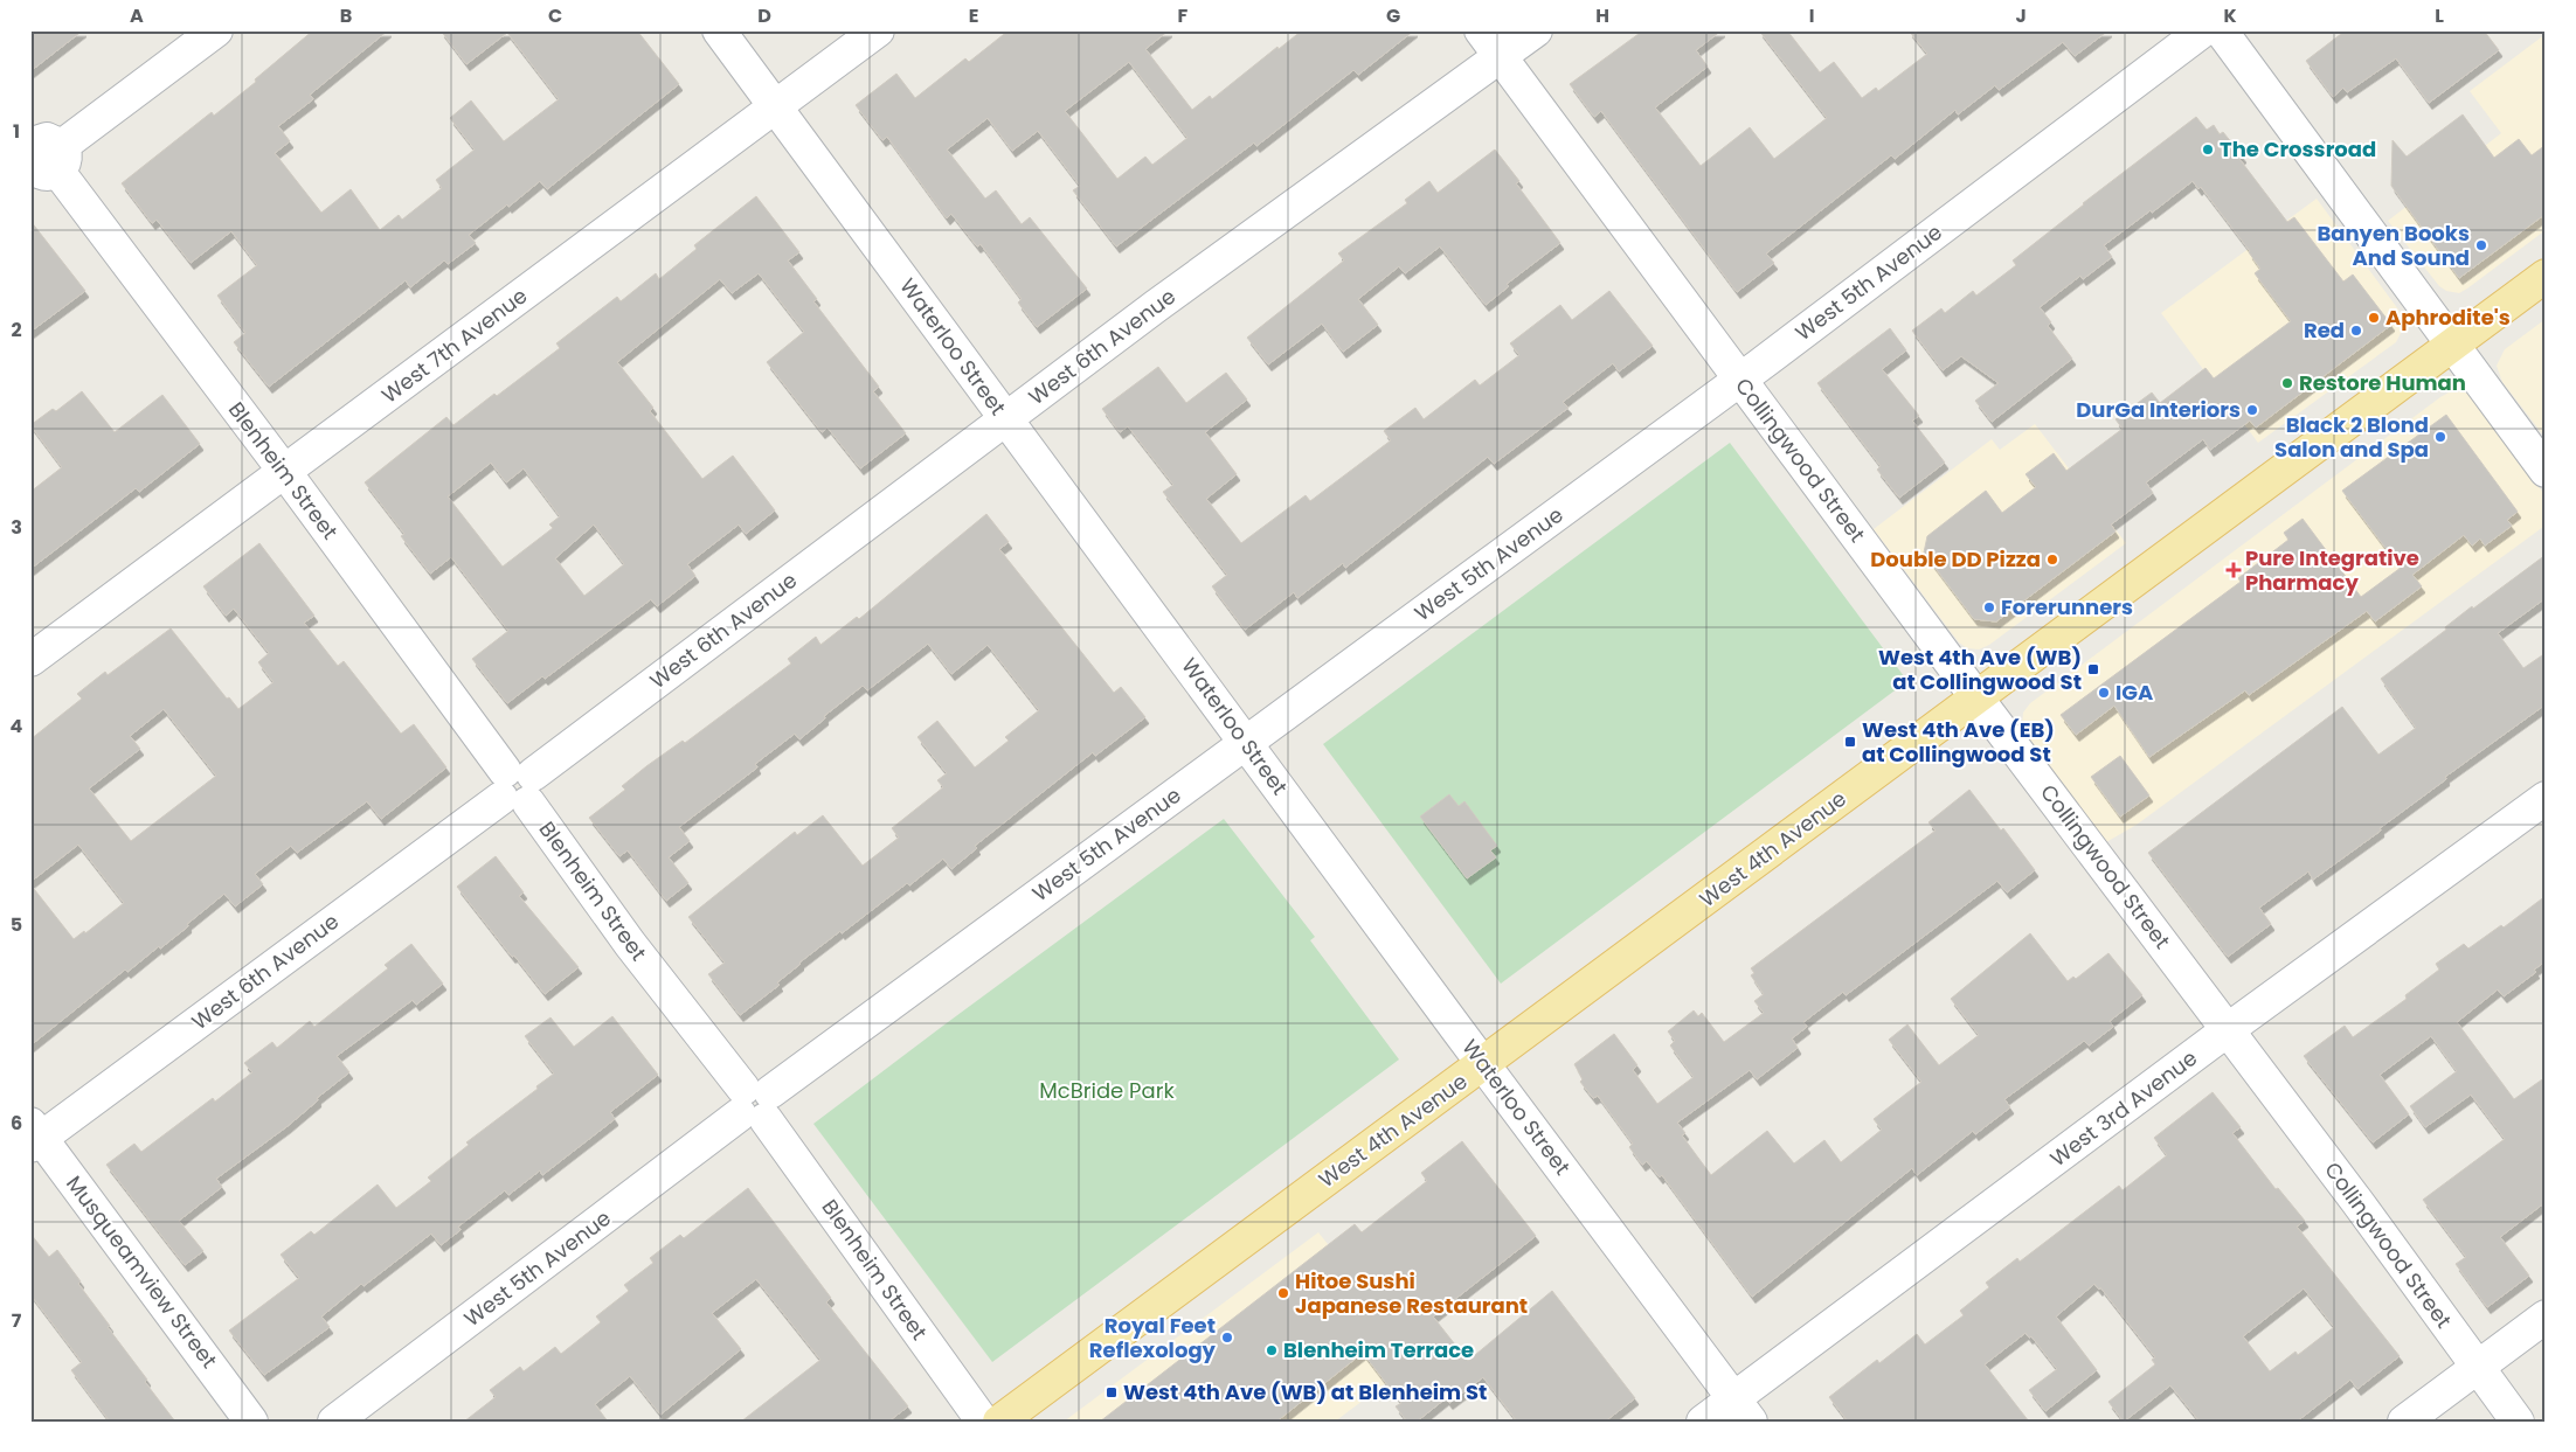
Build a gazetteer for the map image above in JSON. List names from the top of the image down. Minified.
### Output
{"streets":{"main road":["West 4th Avenue"],"street":["West 5th Avenue","West 7th Avenue","Waterloo Street","West 6th Avenue","Collingwood Street","Blenheim Street","West 3rd Avenue","Musqueamview Street"]},"crossings":[["West 5th Avenue","Waterloo Street"],["West 5th Avenue","Collingwood Street"],["West 5th Avenue","Blenheim Street"],["West 7th Avenue","Waterloo Street"],["West 7th Avenue","Blenheim Street"],["Waterloo Street","West 6th Avenue"],["Waterloo Street","West 4th Avenue"],["Waterloo Street","West 3rd Avenue"],["West 6th Avenue","Collingwood Street"],["West 6th Avenue","Blenheim Street"],["West 6th Avenue","Musqueamview Street"],["Collingwood Street","West 4th Avenue"],["Collingwood Street","West 3rd Avenue"]],"parks":["McBride Park"],"places":{"other":["The Crossroad","Banyen Books And Sound","Aphrodite's","Red","Restore Human","DurGa Interiors","Black 2 Blond Salon and Spa","Double DD Pizza","Forerunners","IGA","Hitoe Sushi Japanese Restaurant","Royal Feet Reflexology","Blenheim Terrace"],"health":["Pure Integrative Pharmacy"],"transit":["West 4th Ave (WB) at Collingwood St","West 4th Ave (EB) at Collingwood St","West 4th Ave (WB) at Blenheim St"]},"grid":{"columns":["A","B","C","D","E","F","G","H","I","J","K","L"],"rows":["1","2","3","4","5","6","7"]}}
